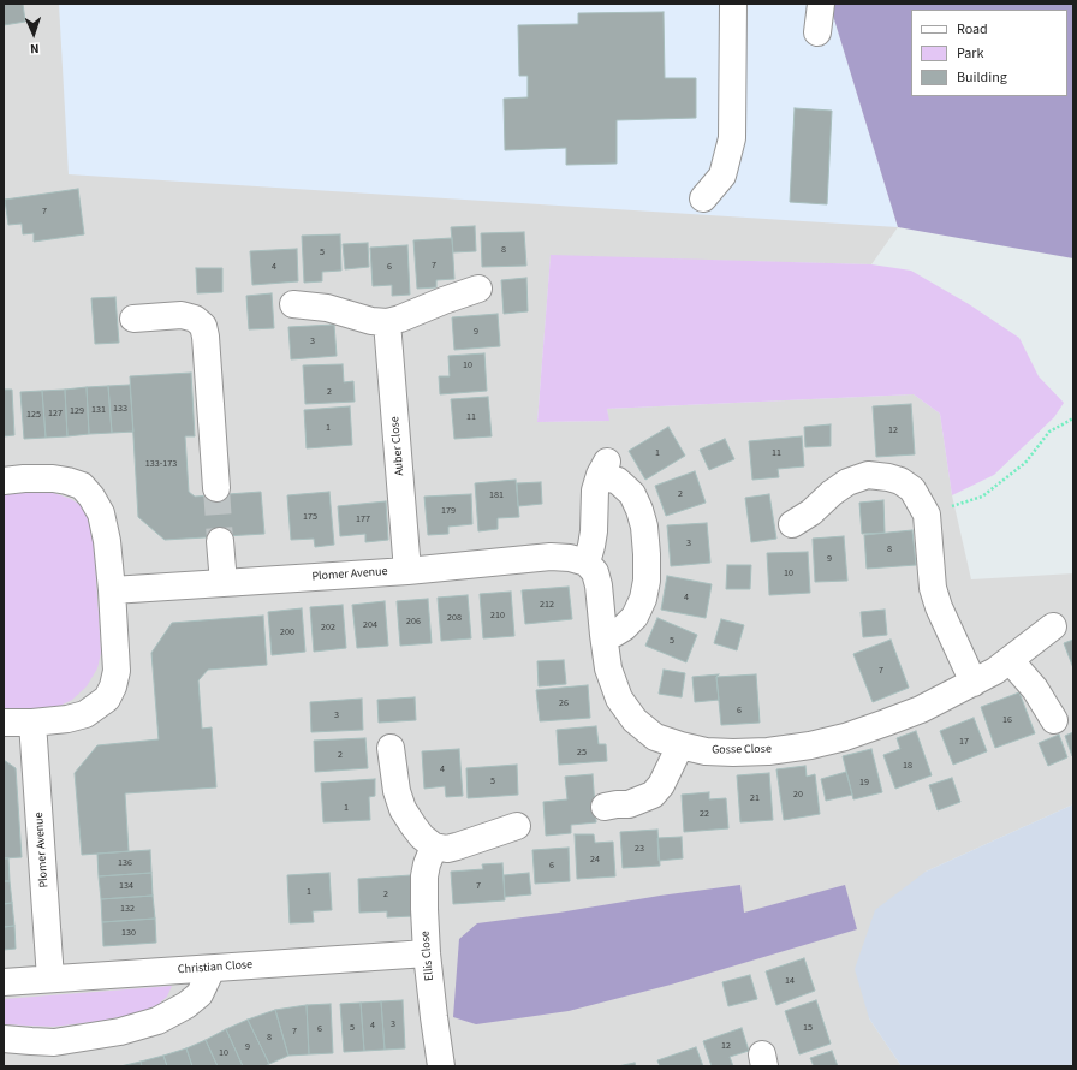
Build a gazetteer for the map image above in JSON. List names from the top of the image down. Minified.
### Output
{"streets":{"street":["Auber Close","Plomer Avenue","Gosse Close","Ellis Close","Christian Close"]},"crossings":[["Auber Close","Plomer Avenue"],["Plomer Avenue","Gosse Close"],["Plomer Avenue","Christian Close"],["Ellis Close","Christian Close"]],"house_numbers":["7","8","5","7","4","6","9","3","10","2","133","131","129","127","125","11","1","12","1","11","133-173","2","181","179","175","177","3","8","9","10","4","212","210","208","206","204","202","200","5","7","26","6","3","16","17","25","2","18","4","5","19","20","21","1","22","23","24","136","6","134","7","1","2","132","130","14","3","4","5","15","6","7","8","12","9","10"],"legend":["Road","Park","Building"],"north":"bottom"}
